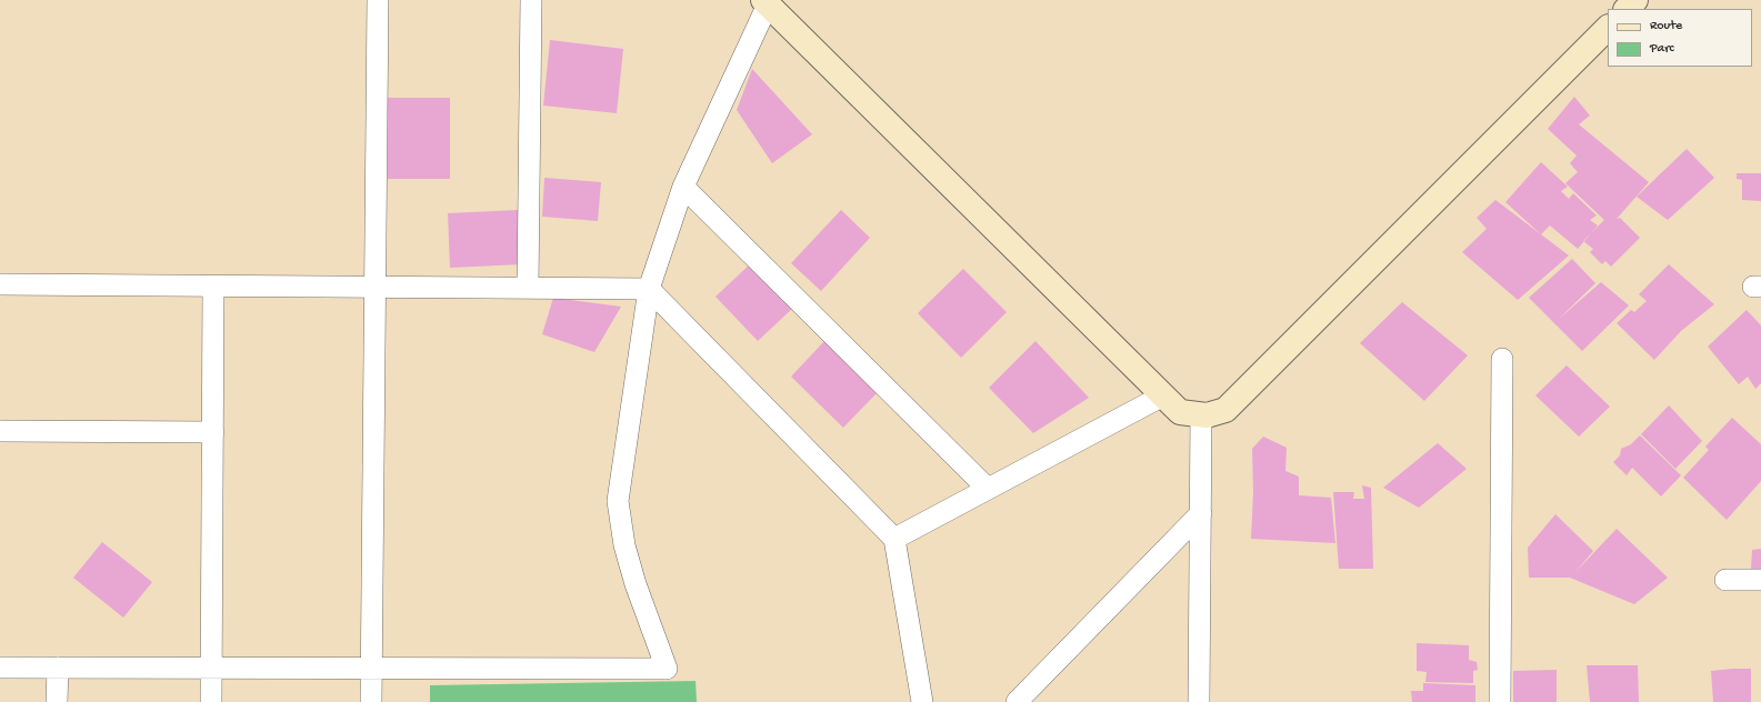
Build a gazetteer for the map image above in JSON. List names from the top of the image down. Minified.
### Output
{"legend":["Route","Parc"]}
